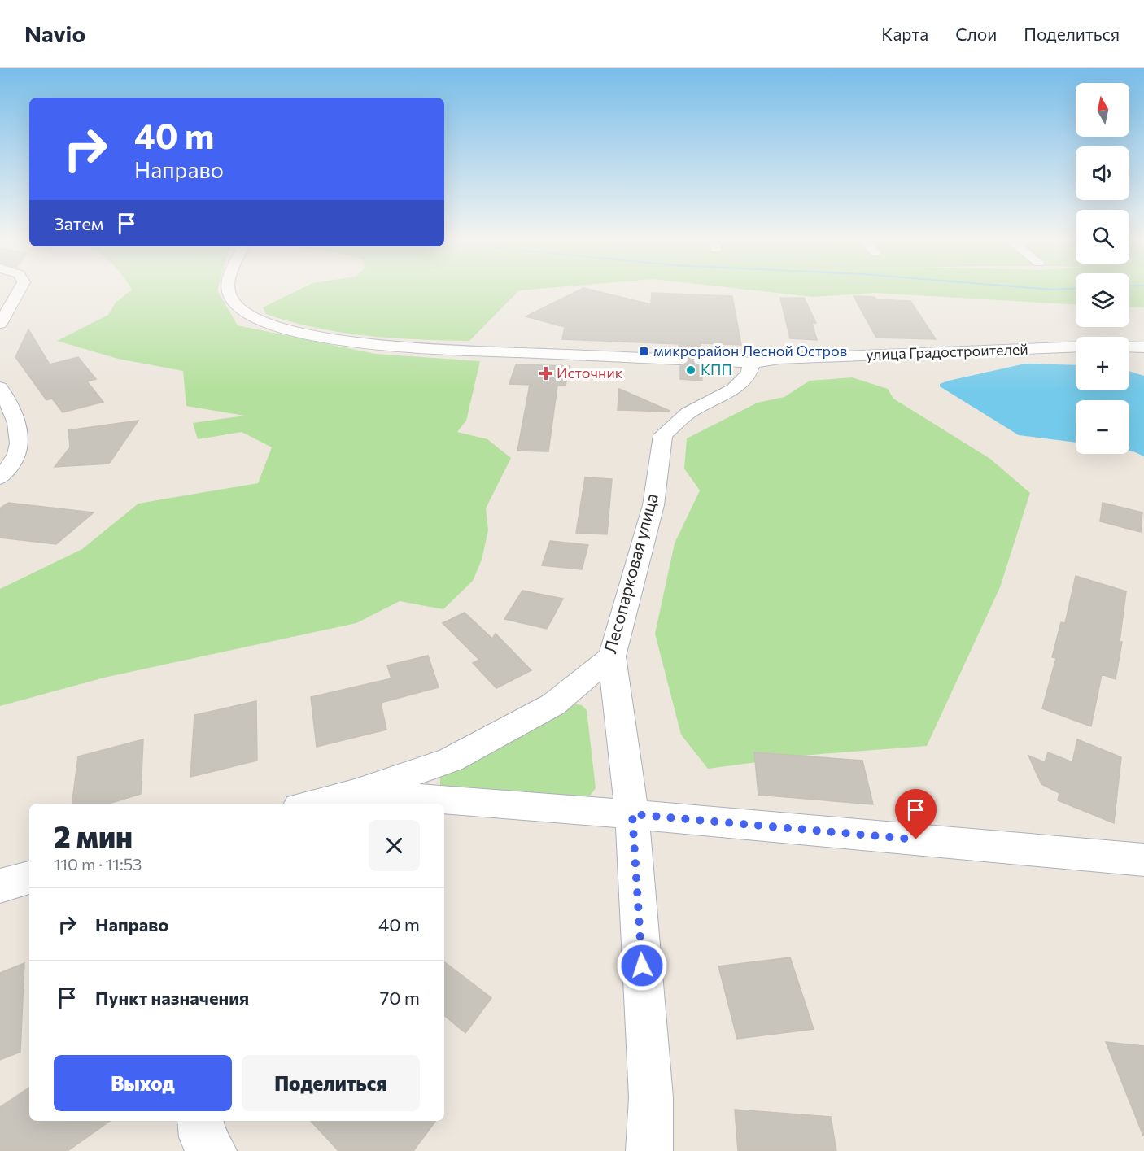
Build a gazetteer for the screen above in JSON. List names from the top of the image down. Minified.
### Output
{"streets":{"street":["улица Градостроителей","Лесопарковая улица"]},"crossings":[["улица Градостроителей","Лесопарковая улица"]],"places":{"transit":["микрорайон Лесной Остров"],"other":["КПП"],"health":["Источник"]},"north":"top","page":{"header":"Navio","nav":["Карта","Слои","Поделиться"],"map_buttons":["+","−"],"turn":["40 m","Направо"],"then":"Затем","heading":["2 мин","110 m · 11:53"],"list":[{"name":"Направо","value":"40 m"},{"name":"Пункт назначения","value":"70 m"}],"buttons":["Выход","Поделиться"]}}
